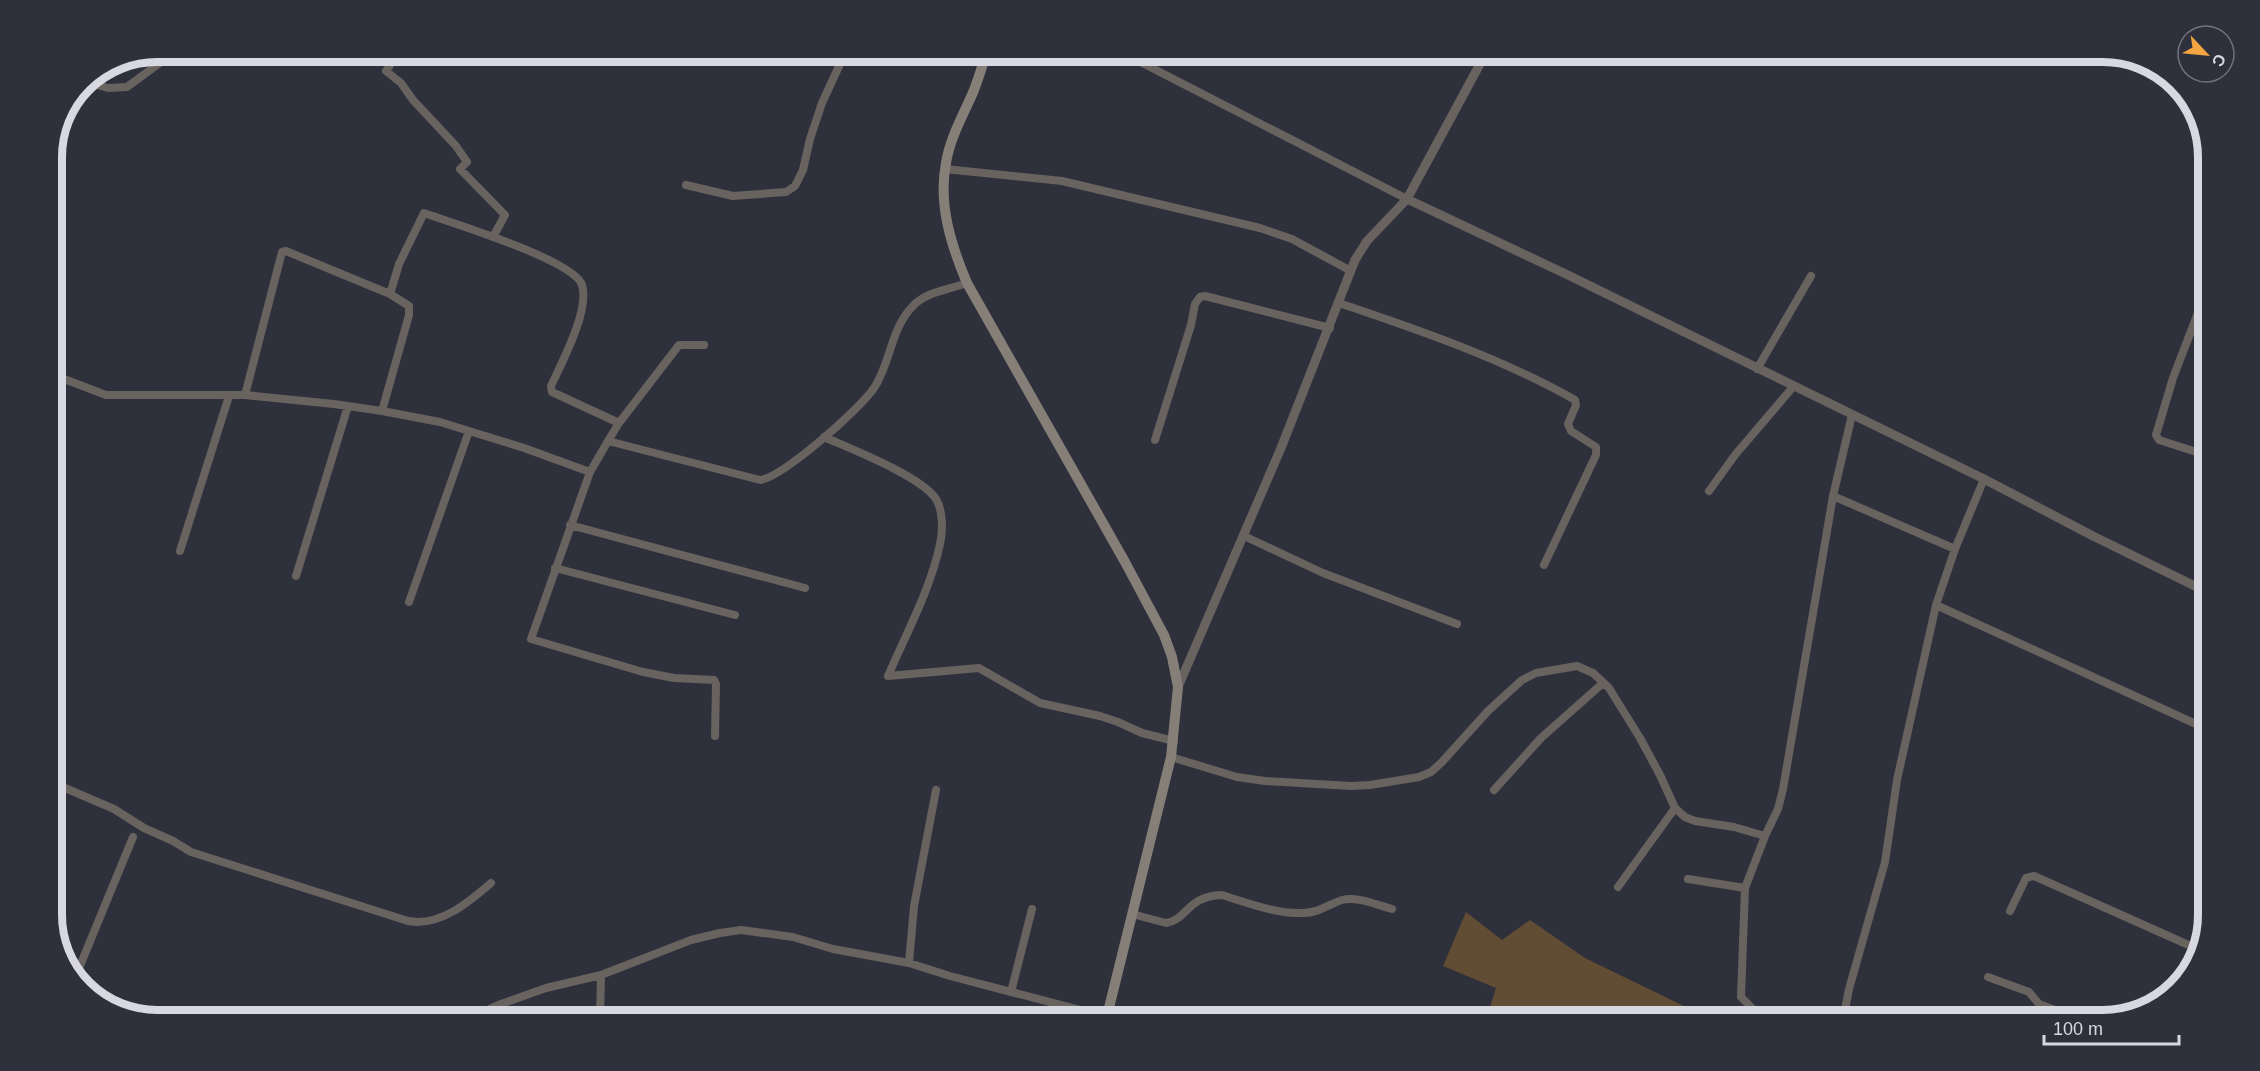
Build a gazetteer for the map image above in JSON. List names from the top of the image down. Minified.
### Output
{"scale_bar":"100 m","north":"bottom right"}
